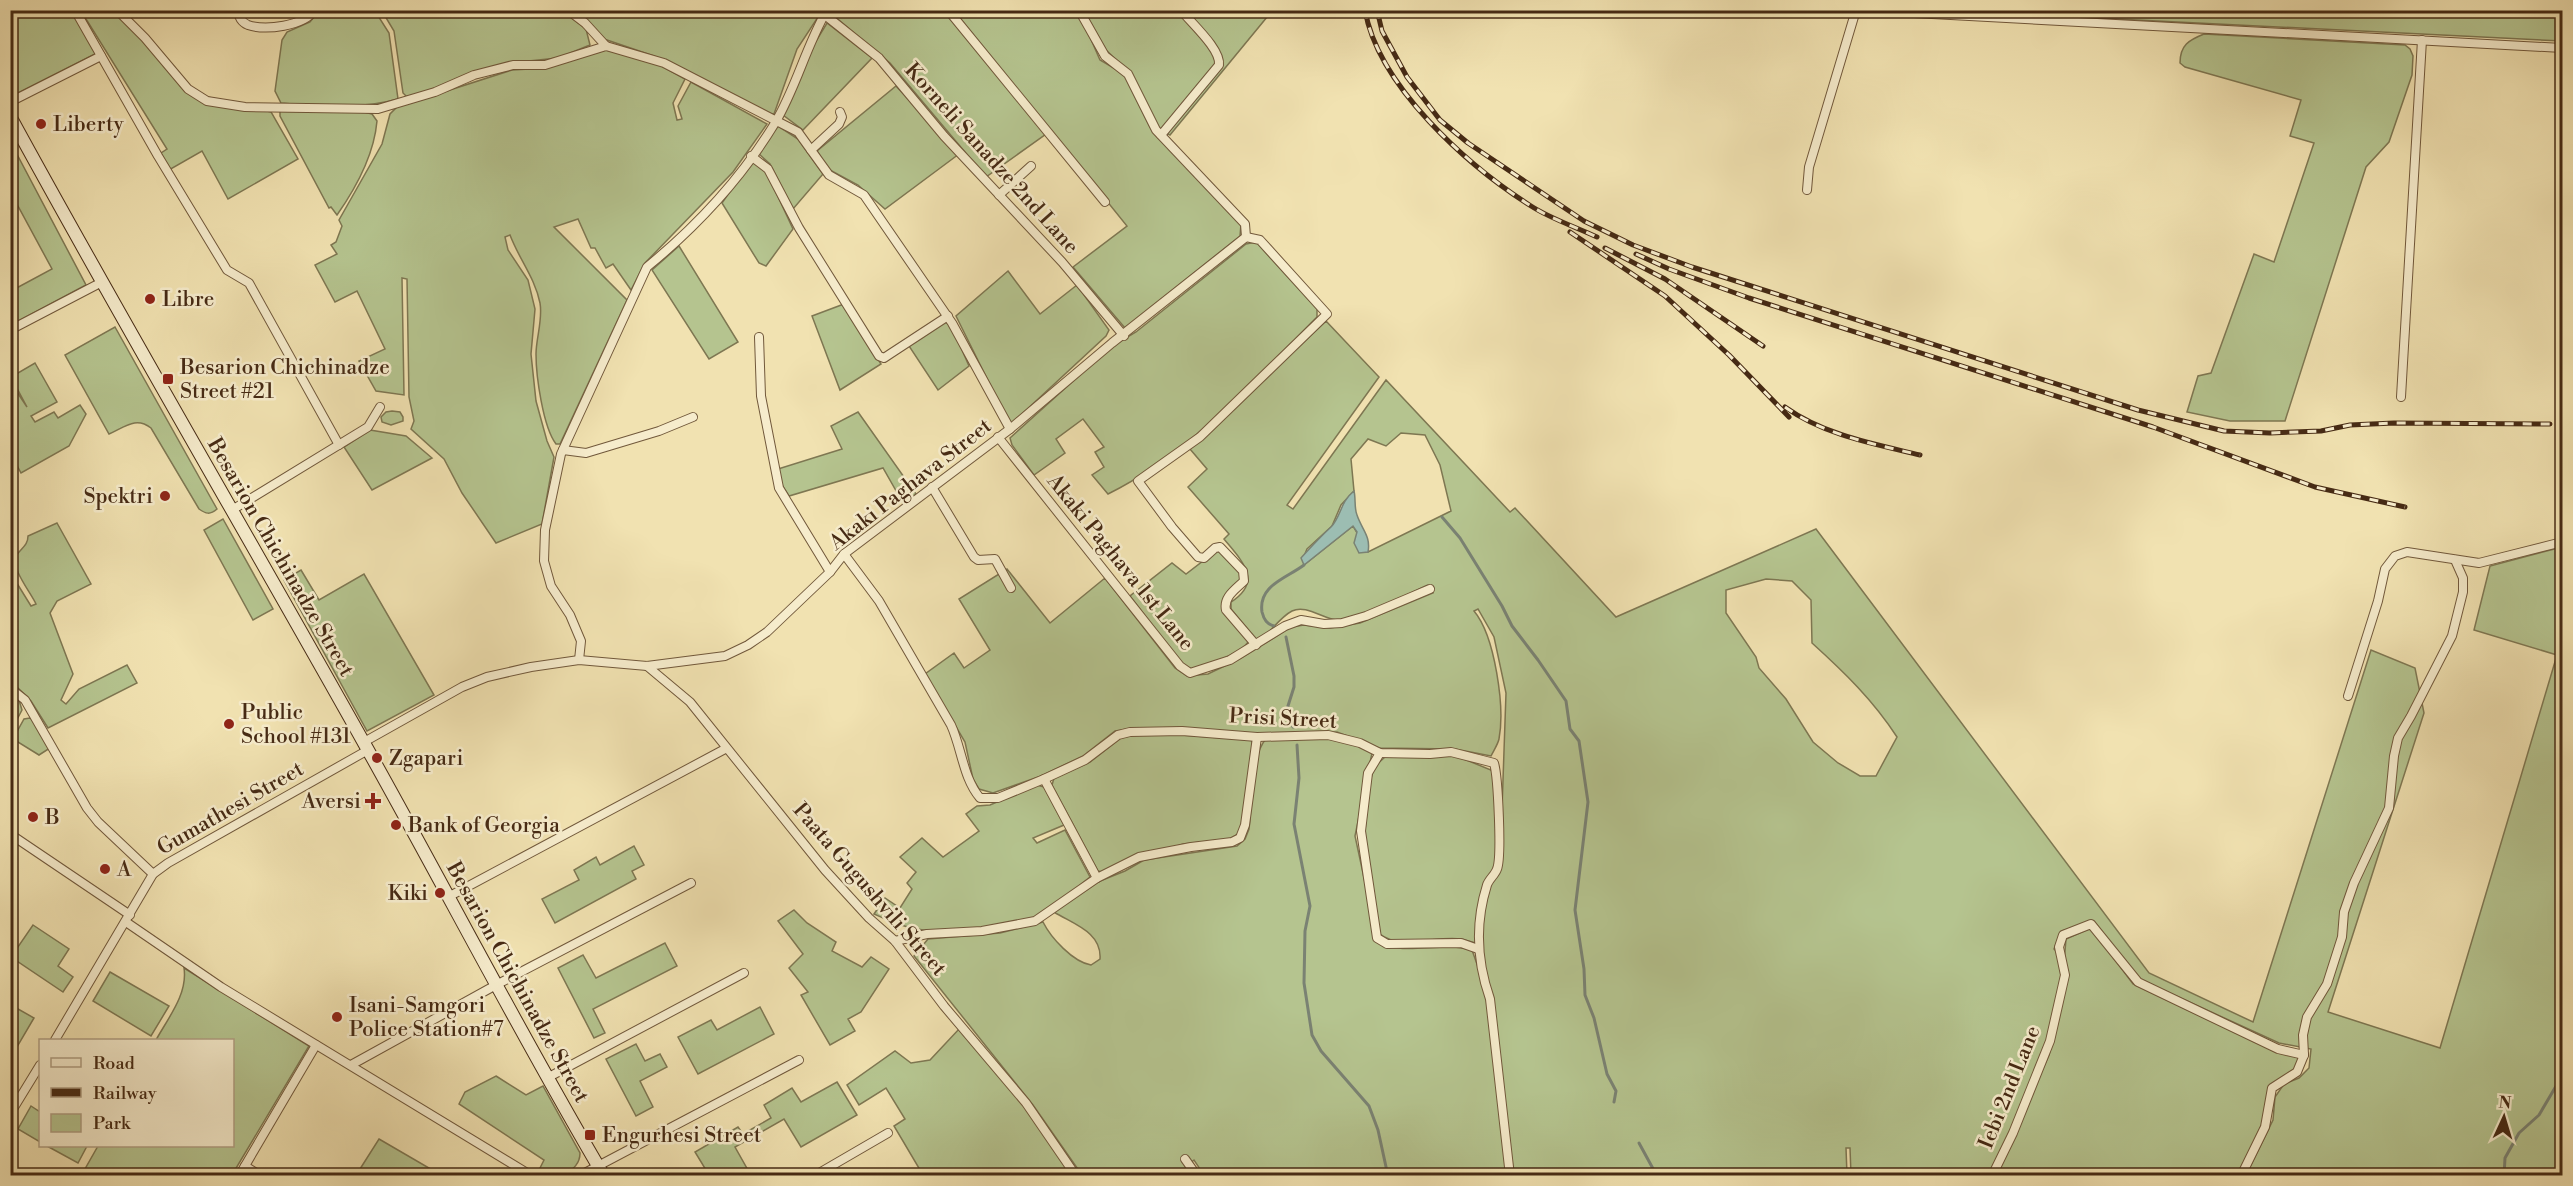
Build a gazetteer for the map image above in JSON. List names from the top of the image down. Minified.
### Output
{"streets":{"street":["Korneli Sanadze 2nd Lane","Akaki Paghava Street","Besarion Chichinadze Street","Akaki Paghava 1st Lane","Prisi Street","Gumathesi Street","Paata Gugushvili Street","Iebi 2nd Lane"]},"crossings":[["Korneli Sanadze 2nd Lane","Akaki Paghava Street"],["Akaki Paghava Street","Besarion Chichinadze Street"],["Akaki Paghava Street","Akaki Paghava 1st Lane"],["Akaki Paghava Street","Prisi Street"],["Akaki Paghava Street","Gumathesi Street"],["Akaki Paghava Street","Paata Gugushvili Street"],["Besarion Chichinadze Street","Gumathesi Street"]],"places":{"other":["Liberty","Libre","Spektri","Public School #131","Zgapari","B","Bank of Georgia","A","Kiki","Isani-Samgori Police Station#7"],"transit":["Besarion Chichinadze Street #21","Engurhesi Street"],"health":["Aversi"]},"legend":["Road","Railway","Park"],"north":"top"}
